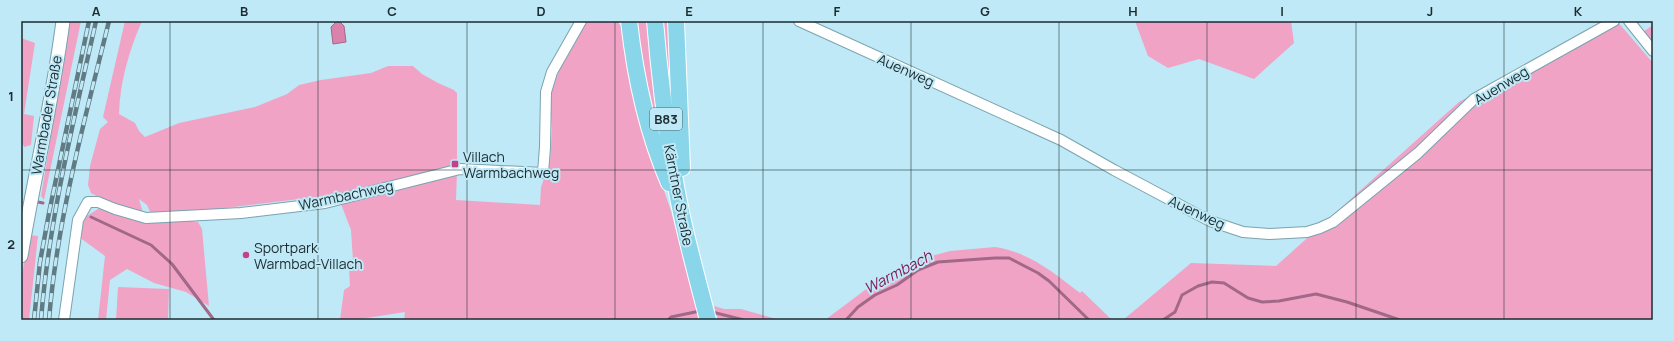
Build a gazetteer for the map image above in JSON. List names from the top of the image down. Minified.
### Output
{"streets":{"main road":["B83","Kärntner Straße"],"street":["Auenweg","Warmbader Straße","Warmbachweg"]},"water":["Warmbach"],"places":{"transit":["Villach Warmbachweg"],"other":["Sportpark Warmbad-Villach"]},"grid":{"columns":["A","B","C","D","E","F","G","H","I","J","K"],"rows":["1","2"]}}
